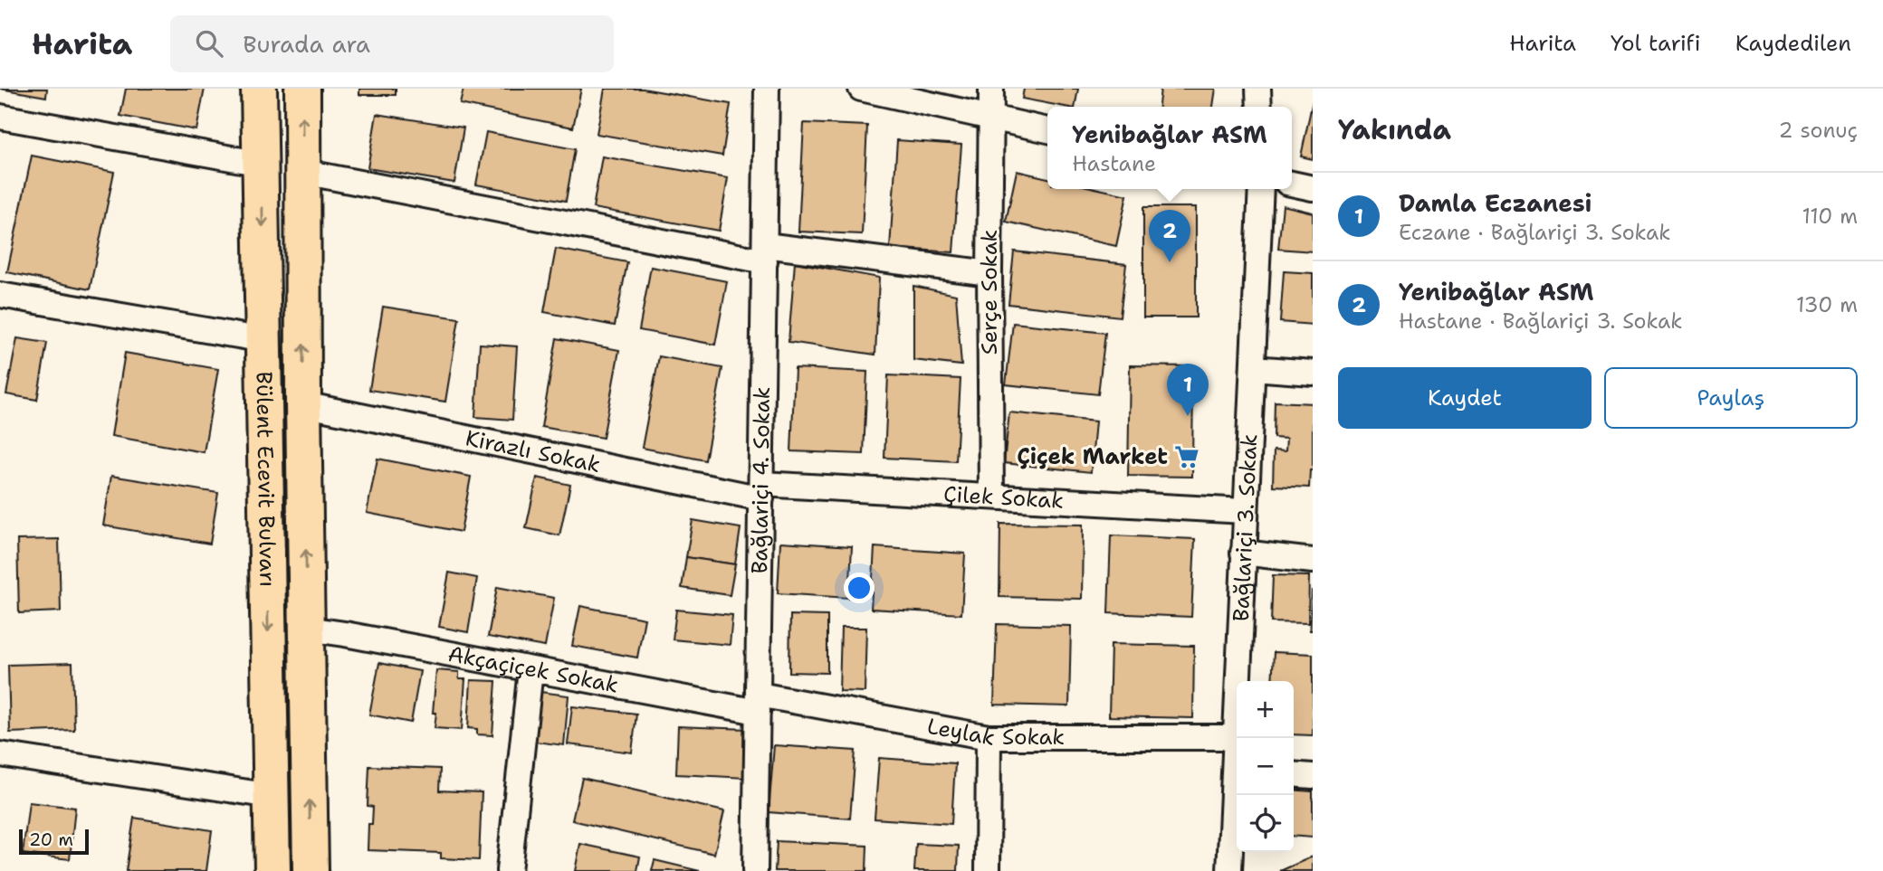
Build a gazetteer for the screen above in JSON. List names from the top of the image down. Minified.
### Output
{"streets":{"main road":["Bülent Ecevit Bulvarı"],"street":["Serçe Sokak","Kirazlı Sokak","Bağlariçi 4. Sokak","Çilek Sokak","Bağlariçi 3. Sokak","Akçaçiçek Sokak","Leylak Sokak"]},"crossings":[["Serçe Sokak","Çilek Sokak"],["Kirazlı Sokak","Bülent Ecevit Bulvarı"],["Kirazlı Sokak","Bağlariçi 4. Sokak"],["Kirazlı Sokak","Çilek Sokak"],["Bülent Ecevit Bulvarı","Akçaçiçek Sokak"],["Bağlariçi 4. Sokak","Çilek Sokak"],["Bağlariçi 4. Sokak","Akçaçiçek Sokak"],["Bağlariçi 4. Sokak","Leylak Sokak"],["Çilek Sokak","Bağlariçi 3. Sokak"],["Akçaçiçek Sokak","Leylak Sokak"]],"places":{"supermarket":["Çiçek Market"]},"scale_bar":"20 m","page":{"header":"Harita","search":"Burada ara","nav":["Harita","Yol tarifi","Kaydedilen"],"heading":["Yakında","2 sonuç"],"popup":["Yenibağlar ASM","Hastane"],"list":[{"mark":"1","name":"Damla Eczanesi","note":"Eczane · Bağlariçi 3. Sokak","value":"110 m"},{"mark":"2","name":"Yenibağlar ASM","note":"Hastane · Bağlariçi 3. Sokak","value":"130 m"}],"pins":["2","1"],"buttons":["Kaydet","Paylaş"],"map_buttons":["+","−"],"scale":"20 m"}}
